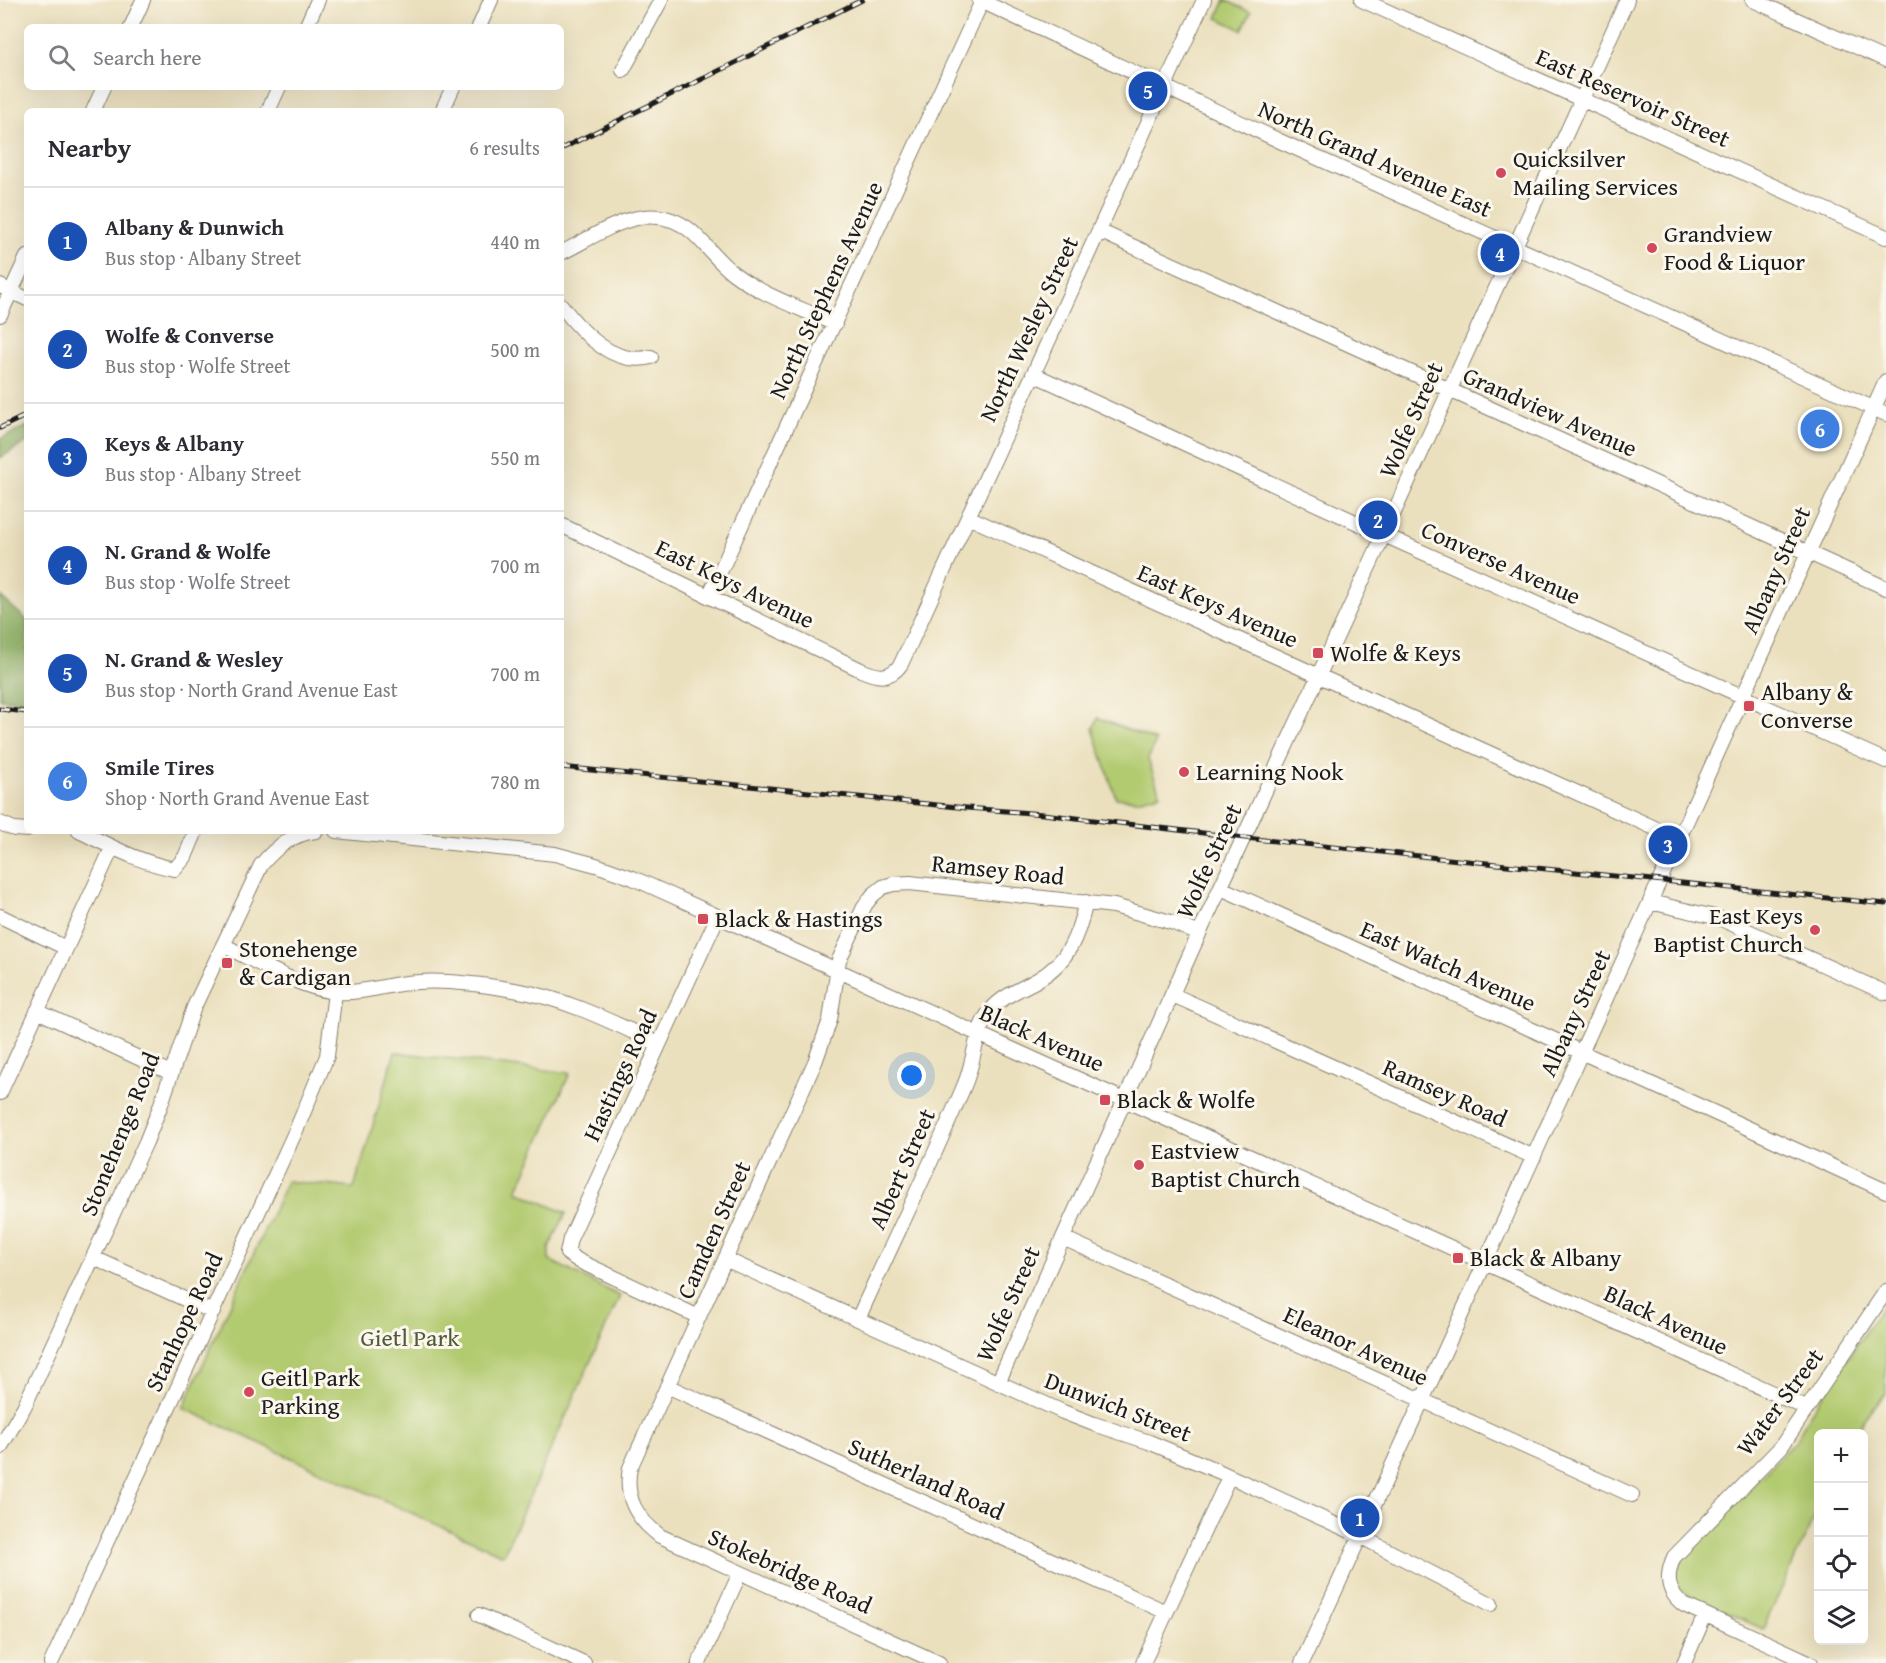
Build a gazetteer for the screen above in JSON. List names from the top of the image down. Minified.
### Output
{"streets":{"street":["East Reservoir Street","North Grand Avenue East","North Stephens Avenue","North Wesley Street","Grandview Avenue","Wolfe Street","Converse Avenue","Albany Street","East Keys Avenue","Ramsey Road","East Watch Avenue","Black Avenue","Hastings Road","Stonehenge Road","Albert Street","Camden Street","Stanhope Road","Eleanor Avenue","Water Street","Dunwich Street","Sutherland Road","Stokebridge Road"]},"crossings":[["East Reservoir Street","Wolfe Street"],["North Grand Avenue East","North Stephens Avenue"],["North Grand Avenue East","North Wesley Street"],["North Grand Avenue East","Wolfe Street"],["North Grand Avenue East","Albany Street"],["North Stephens Avenue","East Keys Avenue"],["North Wesley Street","Grandview Avenue"],["North Wesley Street","Converse Avenue"],["North Wesley Street","East Keys Avenue"],["Grandview Avenue","Wolfe Street"],["Grandview Avenue","Albany Street"],["Wolfe Street","Converse Avenue"],["Wolfe Street","East Keys Avenue"],["Wolfe Street","Ramsey Road"],["Wolfe Street","East Watch Avenue"],["Wolfe Street","Black Avenue"],["Wolfe Street","Eleanor Avenue"],["Wolfe Street","Dunwich Street"],["Converse Avenue","Albany Street"],["Albany Street","East Keys Avenue"],["Albany Street","Ramsey Road"],["Albany Street","East Watch Avenue"],["Albany Street","Black Avenue"],["Albany Street","Eleanor Avenue"],["Albany Street","Dunwich Street"],["Ramsey Road","Black Avenue"],["Ramsey Road","Albert Street"],["Ramsey Road","Camden Street"],["Black Avenue","Hastings Road"],["Black Avenue","Albert Street"],["Black Avenue","Camden Street"],["Black Avenue","Water Street"],["Hastings Road","Camden Street"],["Albert Street","Dunwich Street"],["Camden Street","Dunwich Street"],["Camden Street","Sutherland Road"],["Camden Street","Stokebridge Road"]],"parks":["Gietl Park"],"places":{"other":["Quicksilver Mailing Services","Grandview Food & Liquor","Learning Nook","East Keys Baptist Church","Eastview Baptist Church","Geitl Park Parking"],"transit":["Wolfe & Keys","Albany & Converse","Black & Hastings","Stonehenge & Cardigan","Black & Wolfe","Black & Albany"]},"page":{"search":"Search here","pins":["5","4","6","2","3","1"],"heading":["Nearby","6 results"],"list":[{"mark":"1","name":"Albany & Dunwich","note":"Bus stop · Albany Street","value":"440 m"},{"mark":"2","name":"Wolfe & Converse","note":"Bus stop · Wolfe Street","value":"500 m"},{"mark":"3","name":"Keys & Albany","note":"Bus stop · Albany Street","value":"550 m"},{"mark":"4","name":"N. Grand & Wolfe","note":"Bus stop · Wolfe Street","value":"700 m"},{"mark":"5","name":"N. Grand & Wesley","note":"Bus stop · North Grand Avenue East","value":"700 m"},{"mark":"6","name":"Smile Tires","note":"Shop · North Grand Avenue East","value":"780 m"}],"map_buttons":["+","−"]}}
